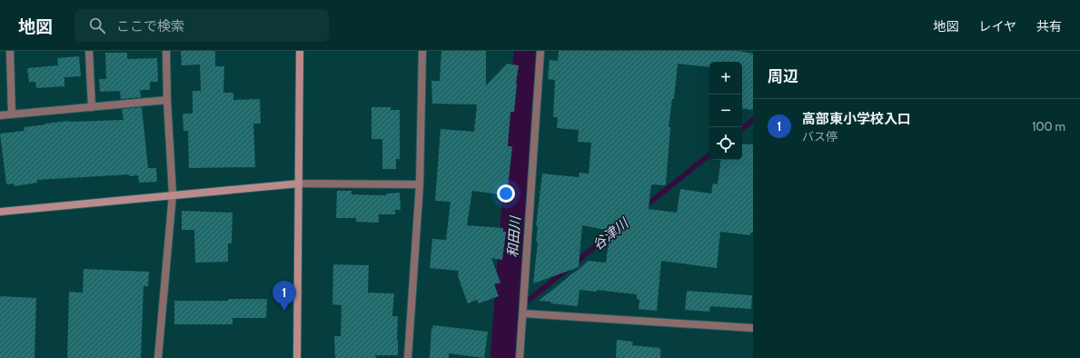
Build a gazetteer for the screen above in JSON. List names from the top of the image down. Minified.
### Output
{"water":["谷津川","和田川"],"page":{"header":"地図","search":"ここで検索","nav":["地図","レイヤ","共有"],"heading":"周辺","map_buttons":["+","−"],"list":[{"mark":"1","name":"高部東小学校入口","note":"バス停","value":"100 m"}],"pins":"1"}}
